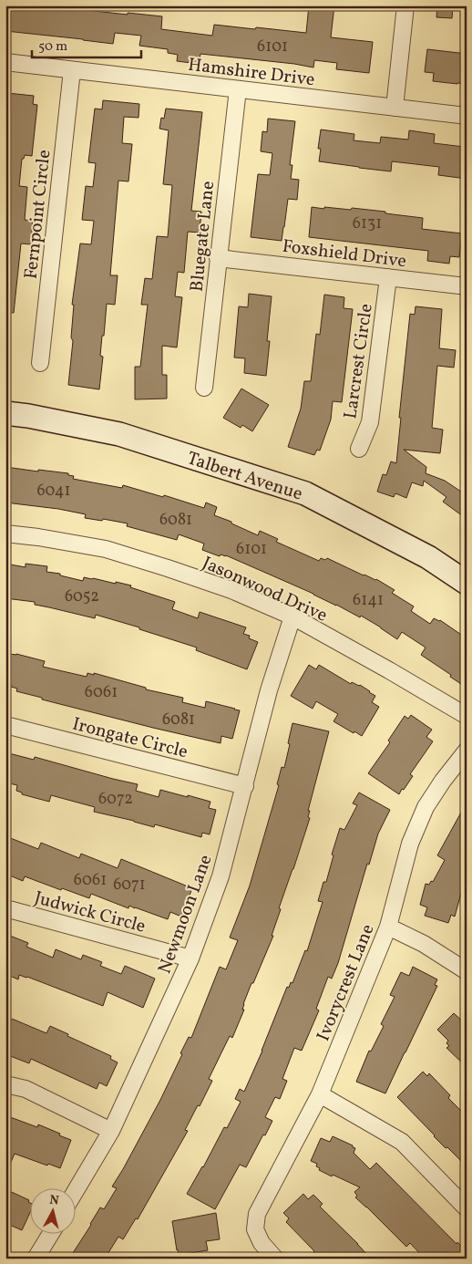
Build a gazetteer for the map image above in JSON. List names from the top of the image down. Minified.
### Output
{"streets":{"street":["Hamshire Drive","Fernpoint Circle","Bluegate Lane","Foxshield Drive","Larcrest Circle","Talbert Avenue","Jasonwood Drive","Irongate Circle","Judwick Circle","Newmoon Lane","Ivorycrest Lane"]},"crossings":[["Hamshire Drive","Fernpoint Circle"],["Hamshire Drive","Bluegate Lane"],["Bluegate Lane","Foxshield Drive"],["Foxshield Drive","Larcrest Circle"],["Jasonwood Drive","Newmoon Lane"],["Irongate Circle","Newmoon Lane"],["Judwick Circle","Newmoon Lane"]],"house_numbers":["6101","6131","6041","6081","6101","6052","6141","6061","6081","6072","6061","6071"],"scale_bar":"50 m","north":"top"}
